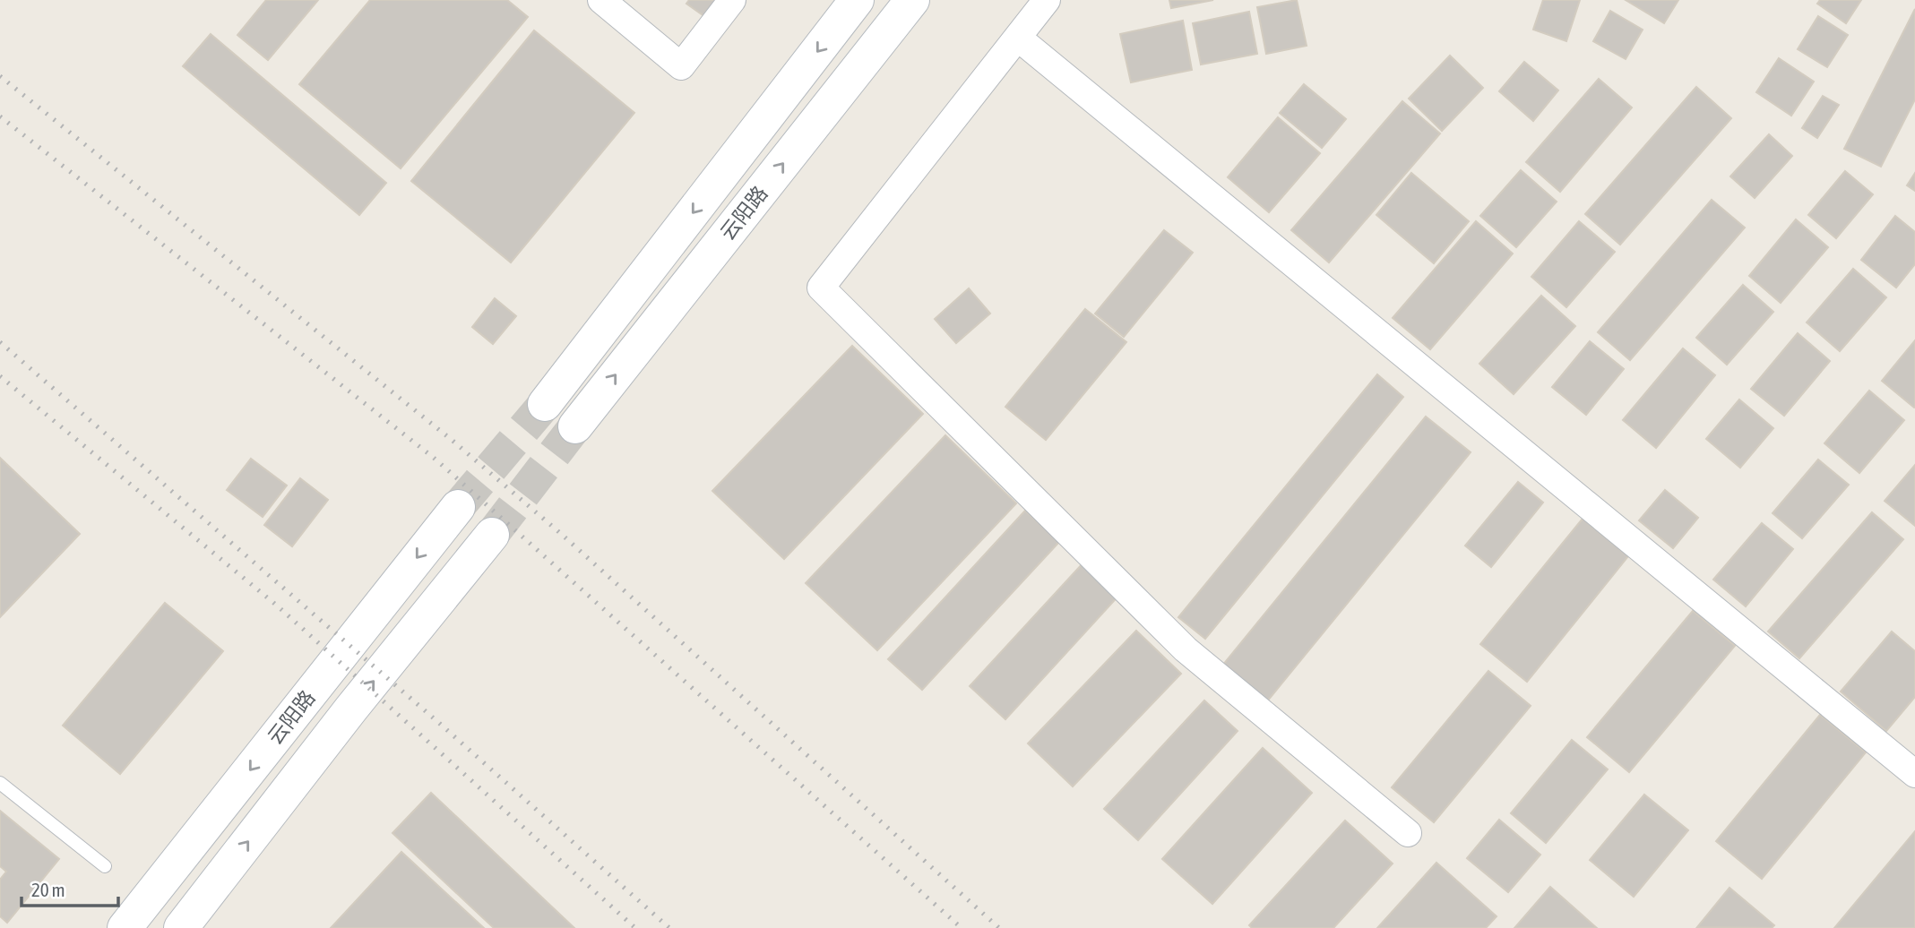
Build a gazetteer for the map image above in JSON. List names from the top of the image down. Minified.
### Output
{"streets":{"street":["云阳路"]},"scale_bar":"20 m"}
